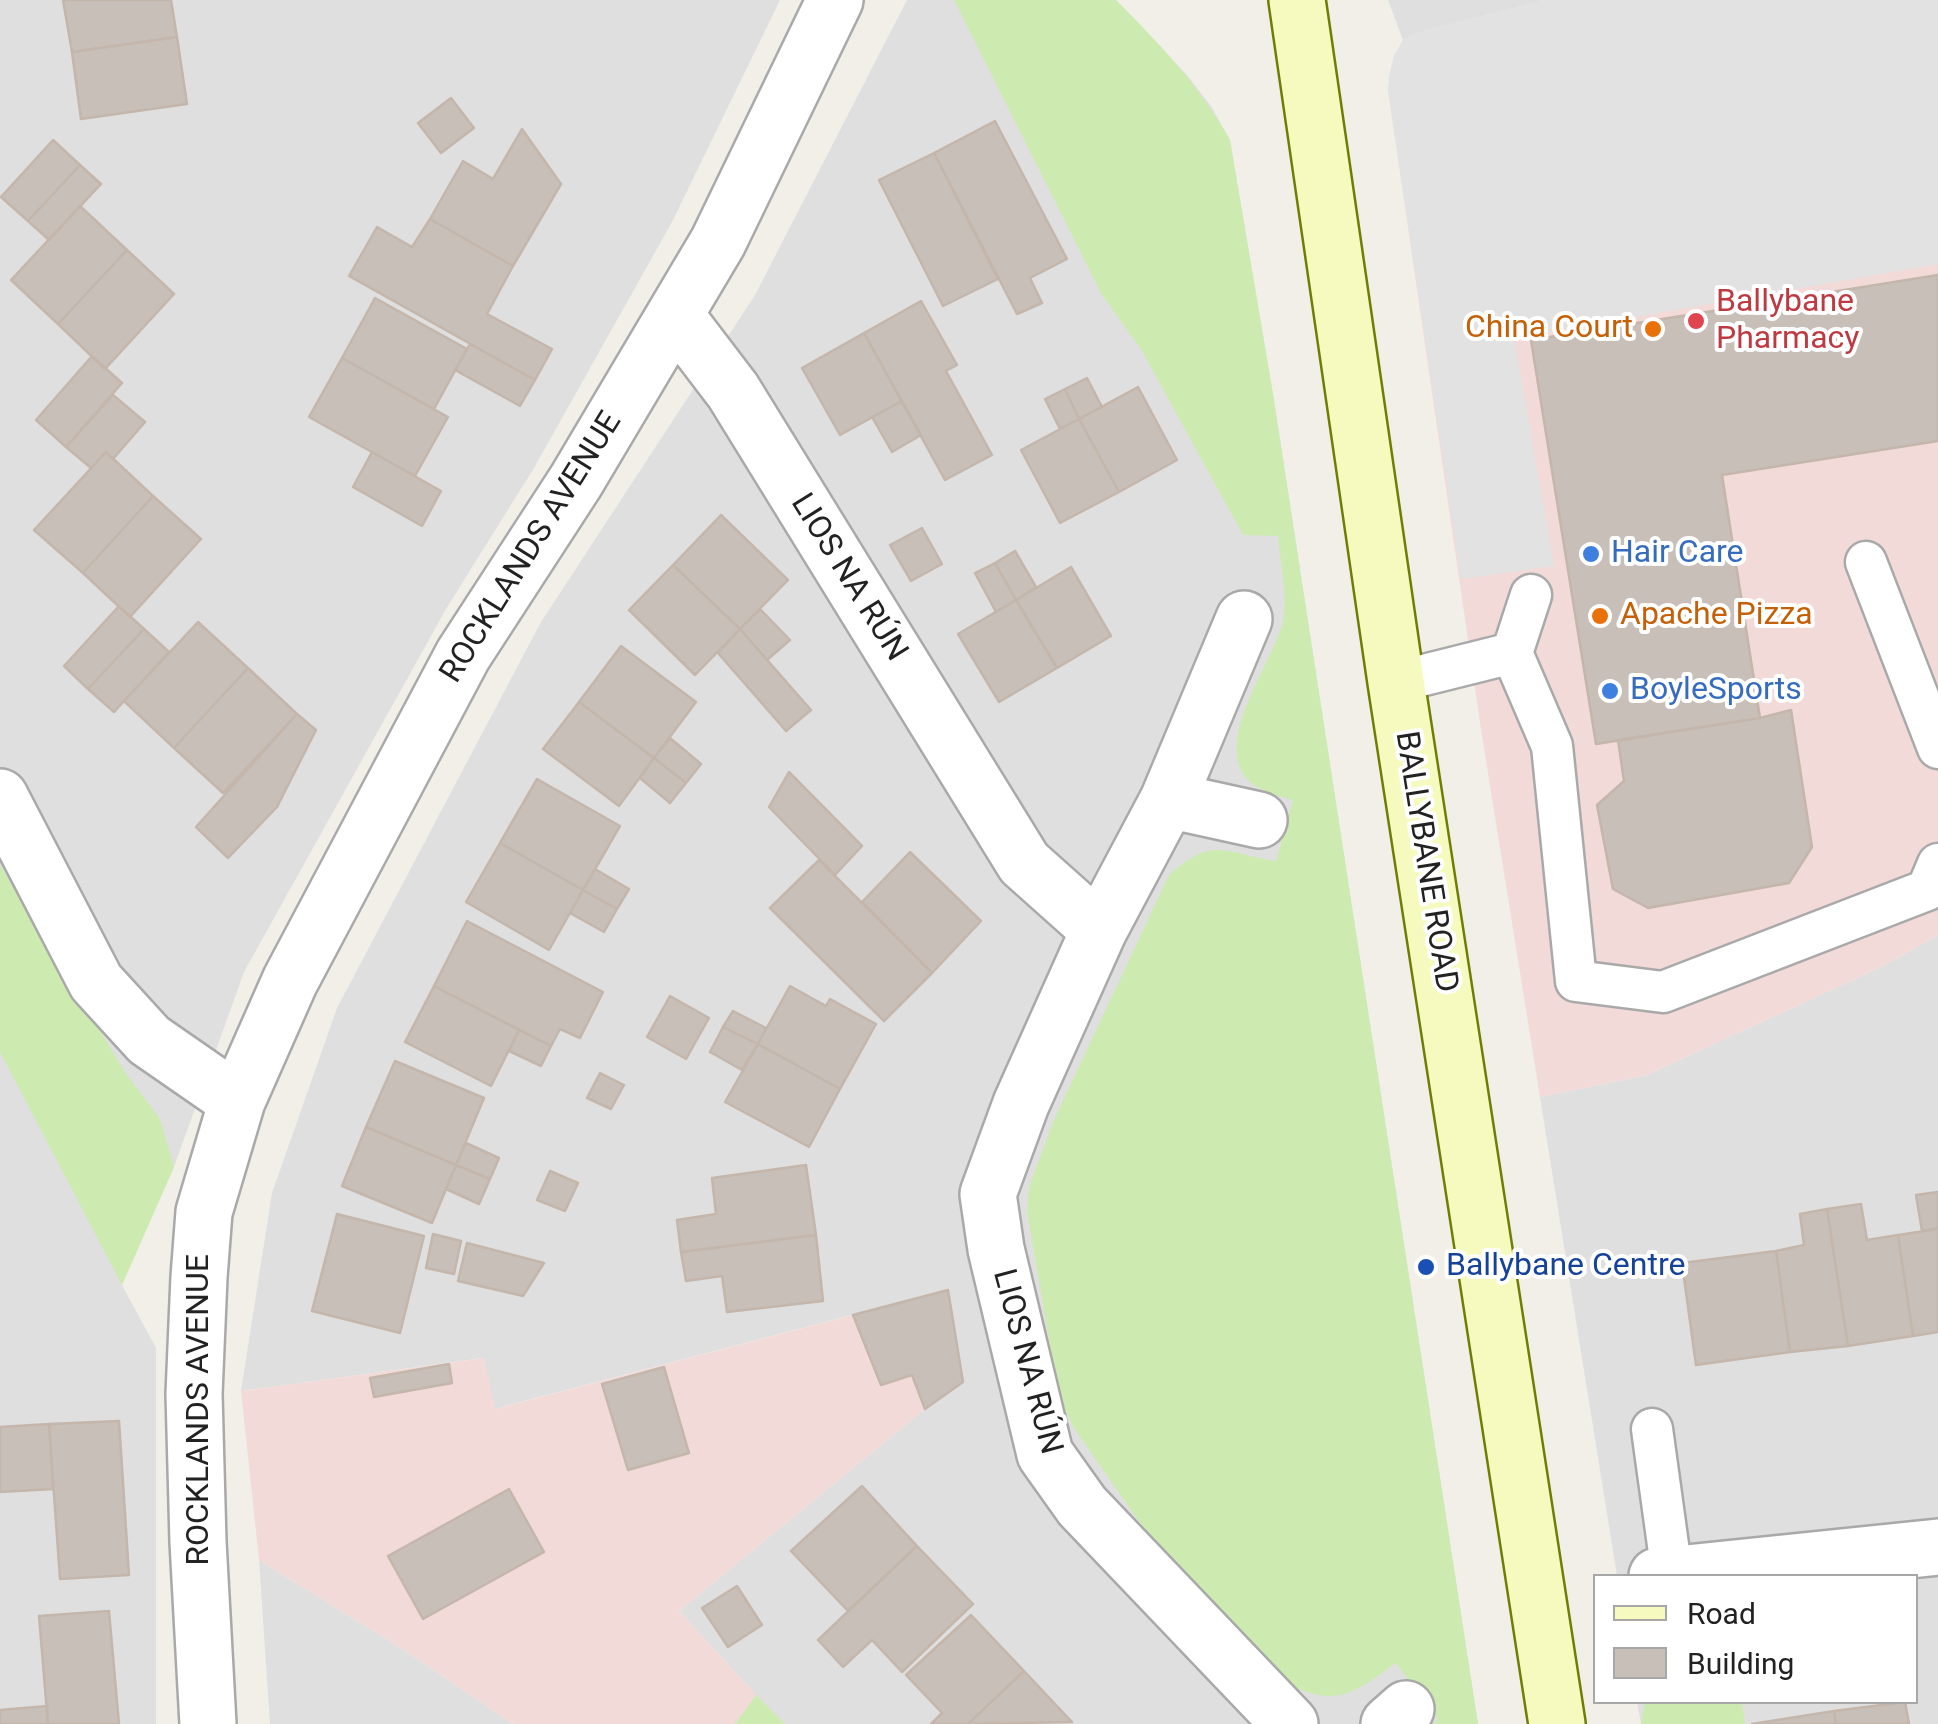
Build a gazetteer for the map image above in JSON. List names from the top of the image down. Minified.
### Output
{"streets":{"main road":["BALLYBANE ROAD"],"street":["ROCKLANDS AVENUE","LIOS NA RÚN"]},"crossings":[["ROCKLANDS AVENUE","LIOS NA RÚN"]],"places":["Ballybane Pharmacy","China Court","Hair Care","Apache Pizza","BoyleSports","Ballybane Centre"],"legend":["Road","Building"]}
